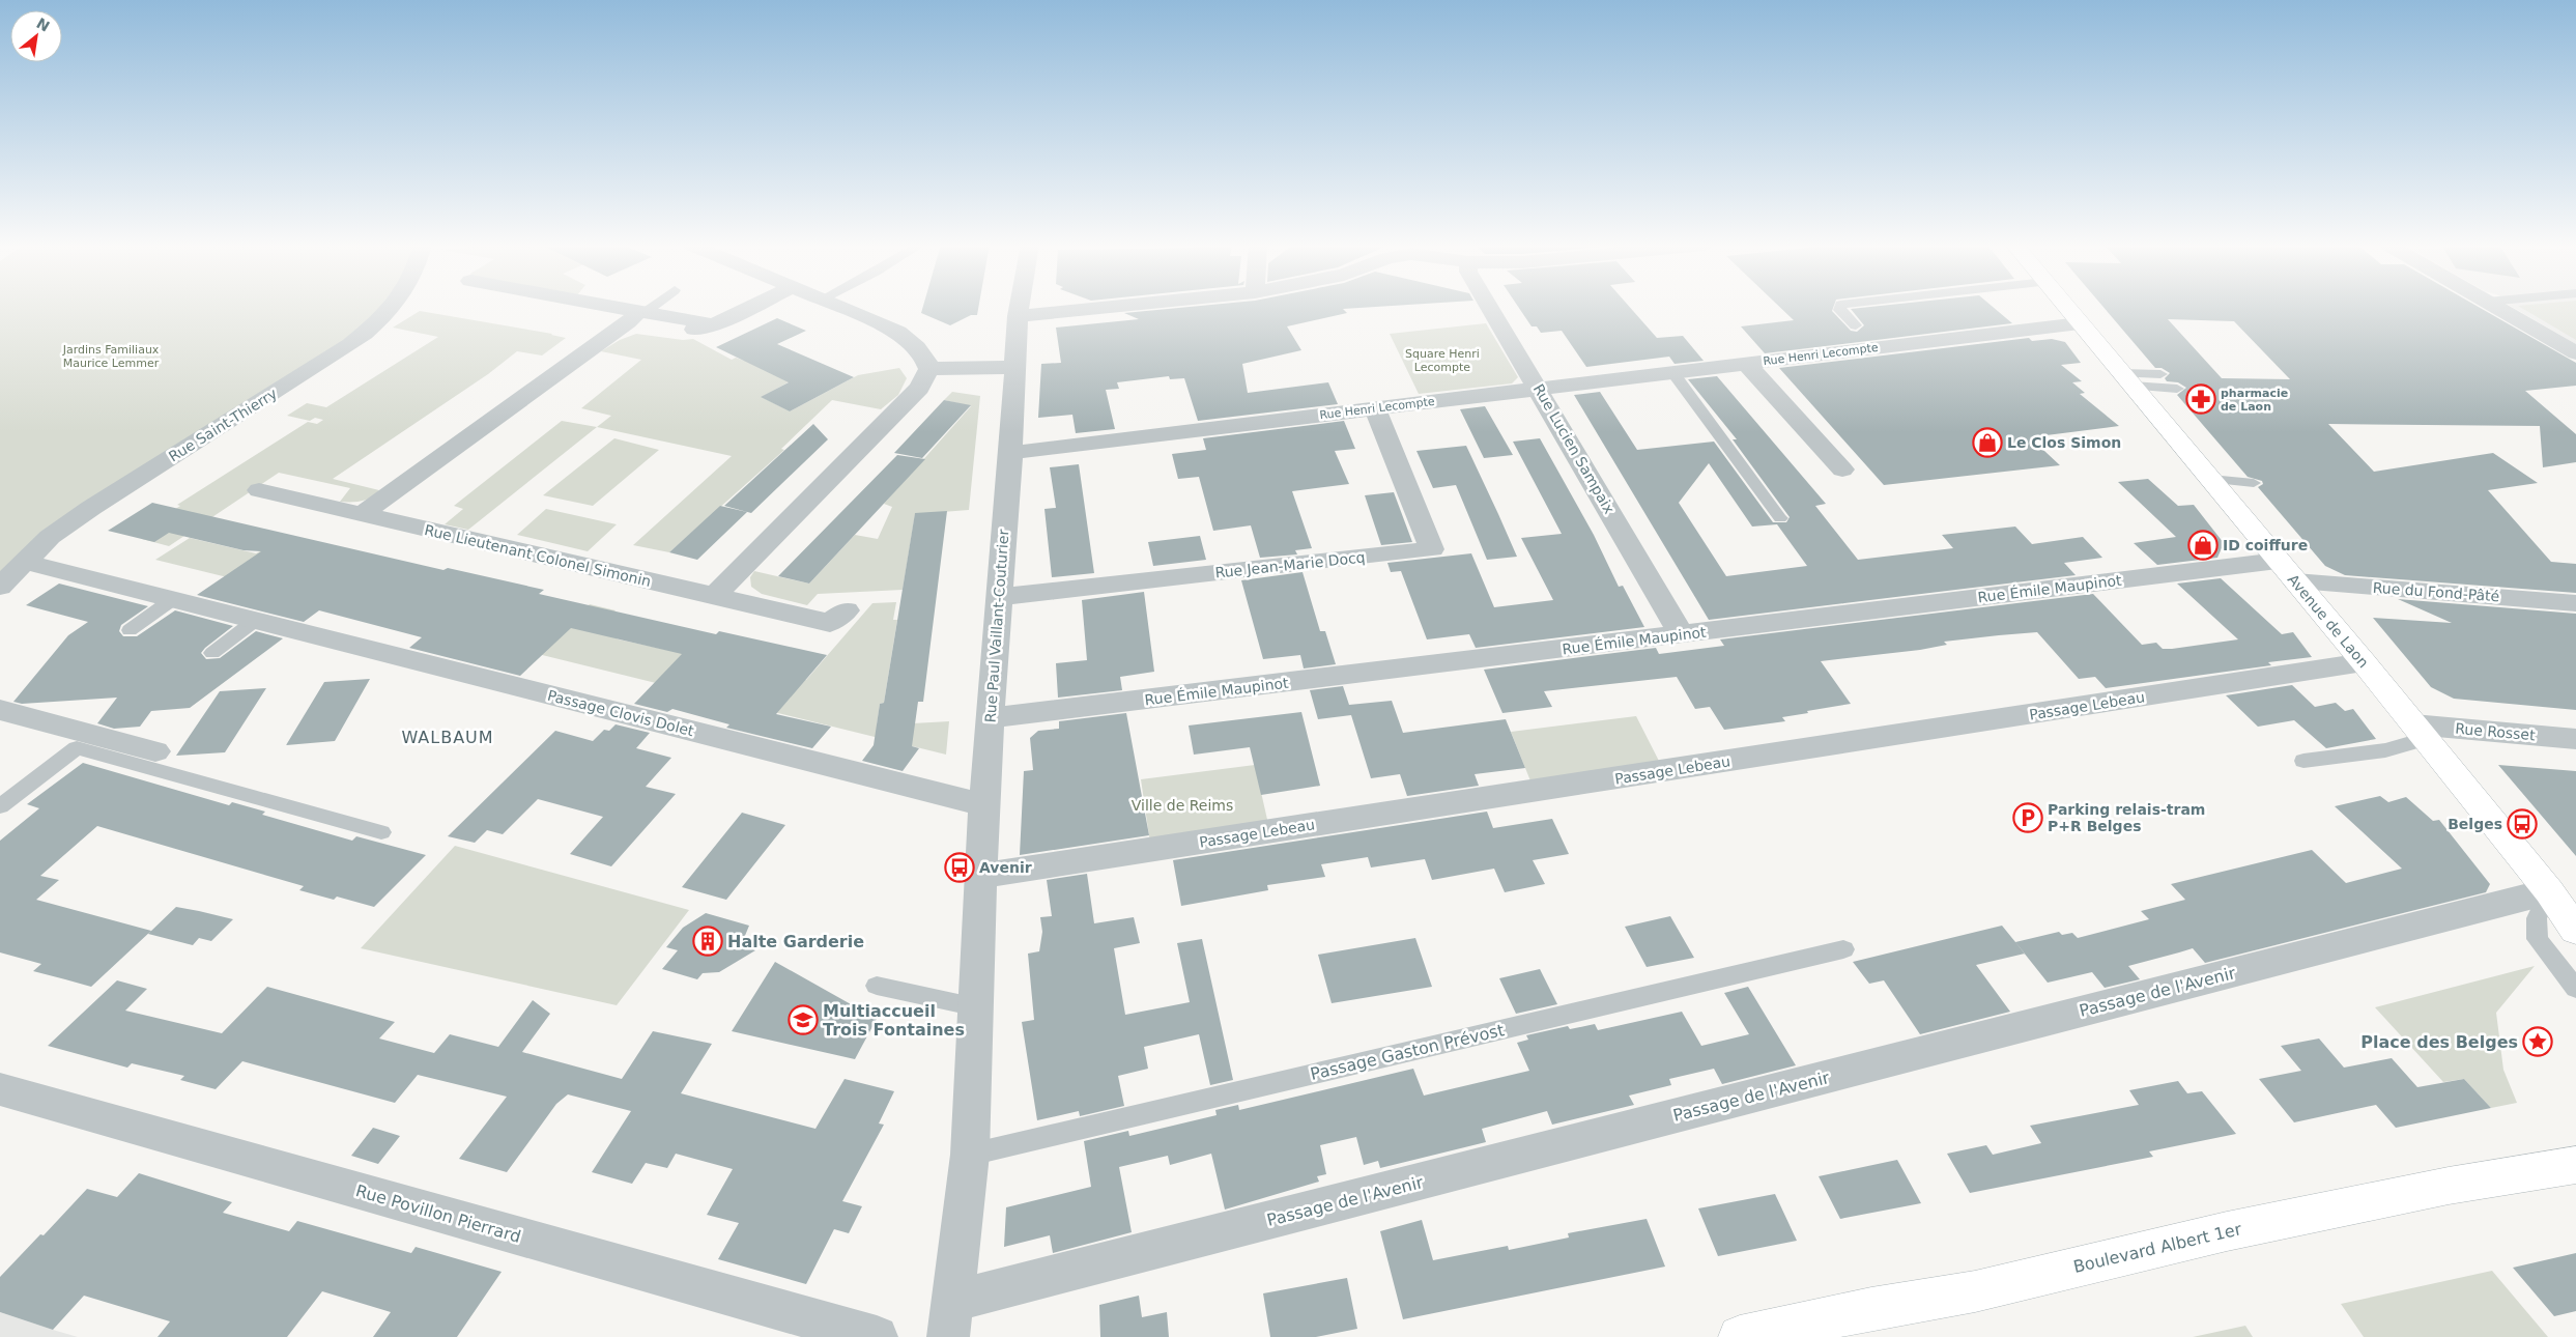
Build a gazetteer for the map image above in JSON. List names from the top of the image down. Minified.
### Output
{"streets":{"main road":["Avenue de Laon","Boulevard Albert 1er"],"street":["Rue Henri Lecompte","Rue Saint-Thierry","Rue Lucien Sampaix","Rue Lieutenant Colonel Simonin","Rue Jean-Marie Docq","Rue Émile Maupinot","Rue du Fond-Pâté","Rue Paul Vaillant-Couturier","Passage Lebeau","Passage Clovis Dolet","Rue Rosset","Passage de l'Avenir","Rue Povillon Pierrard"],"lane":["Passage Gaston Prévost"]},"crossings":[["Rue Henri Lecompte","Rue Lucien Sampaix"],["Rue Henri Lecompte","Rue Jean-Marie Docq"],["Rue Henri Lecompte","Avenue de Laon"],["Rue Henri Lecompte","Rue Paul Vaillant-Couturier"],["Rue Saint-Thierry","Passage Clovis Dolet"],["Rue Lucien Sampaix","Rue Émile Maupinot"],["Rue Jean-Marie Docq","Rue Paul Vaillant-Couturier"],["Rue Émile Maupinot","Avenue de Laon"],["Rue Émile Maupinot","Rue Paul Vaillant-Couturier"],["Rue du Fond-Pâté","Avenue de Laon"],["Avenue de Laon","Passage Lebeau"],["Avenue de Laon","Rue Rosset"],["Avenue de Laon","Passage de l'Avenir"],["Rue Paul Vaillant-Couturier","Passage Lebeau"],["Rue Paul Vaillant-Couturier","Passage Clovis Dolet"],["Rue Paul Vaillant-Couturier","Passage de l'Avenir"],["Rue Paul Vaillant-Couturier","Passage Gaston Prévost"]],"districts":["WALBAUM"],"parks":["Jardins Familiaux Maurice Lemmer","Square Henri Lecompte","Ville de Reims"],"places":{"pharmacy":["pharmacie de Laon"],"shop":["Le Clos Simon","ID coiffure"],"parking":["Parking relais-tram P+R Belges"],"bus stop":["Belges","Avenir"],"building":["Halte Garderie"],"school or university":["Multiaccueil Trois Fontaines"],"place":["Place des Belges"]},"north":"top right"}
